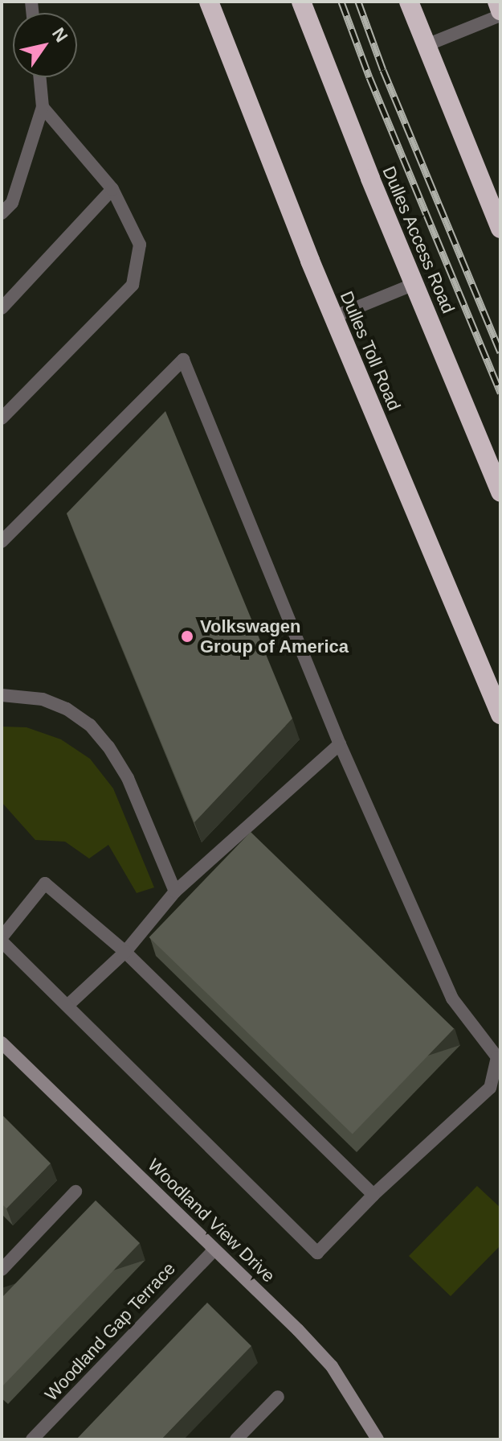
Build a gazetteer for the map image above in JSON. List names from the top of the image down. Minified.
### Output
{"streets":{"highway":["Dulles Access Road","Dulles Toll Road"],"street":["Woodland View Drive","Woodland Gap Terrace"]},"crossings":[["Woodland View Drive","Woodland Gap Terrace"]],"places":["Volkswagen Group of America"],"north":"top right"}
